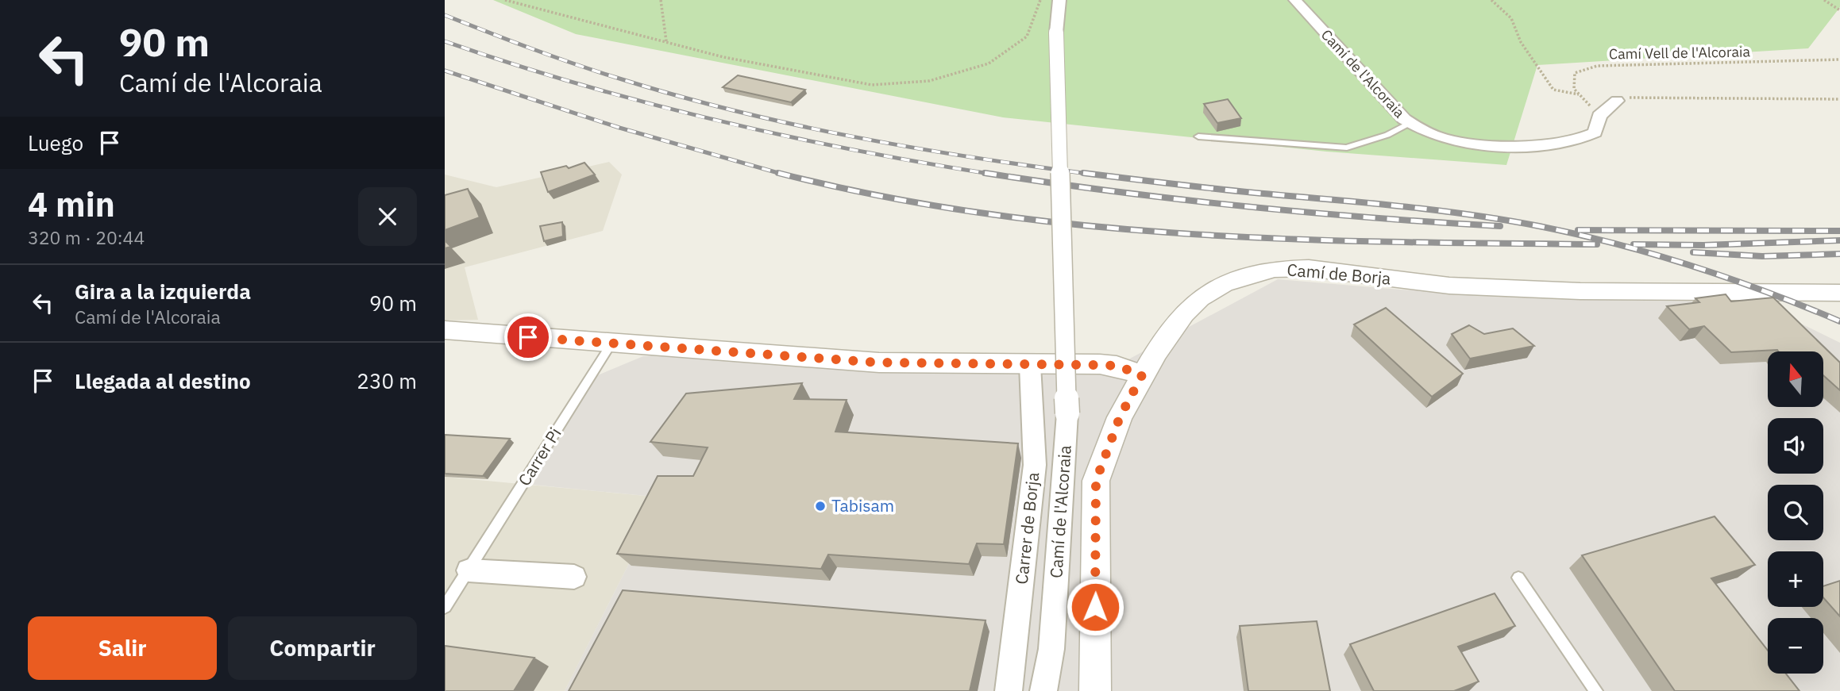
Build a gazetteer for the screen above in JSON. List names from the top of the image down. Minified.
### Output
{"streets":{"street":["Camí de l'Alcoraia","Camí de Borja","Carrer de Borja"],"lane":["Carrer Pi"],"path":["Camí Vell de l'Alcoraia"]},"places":["Tabisam"],"north":"top","page":{"turn":["90 m","Camí de l'Alcoraia"],"then":"Luego","heading":["4 min","320 m · 20:44"],"list":[{"name":"Gira a la izquierda","note":"Camí de l'Alcoraia","value":"90 m"},{"name":"Llegada al destino","value":"230 m"}],"map_buttons":["+","−"],"buttons":["Salir","Compartir"]}}
